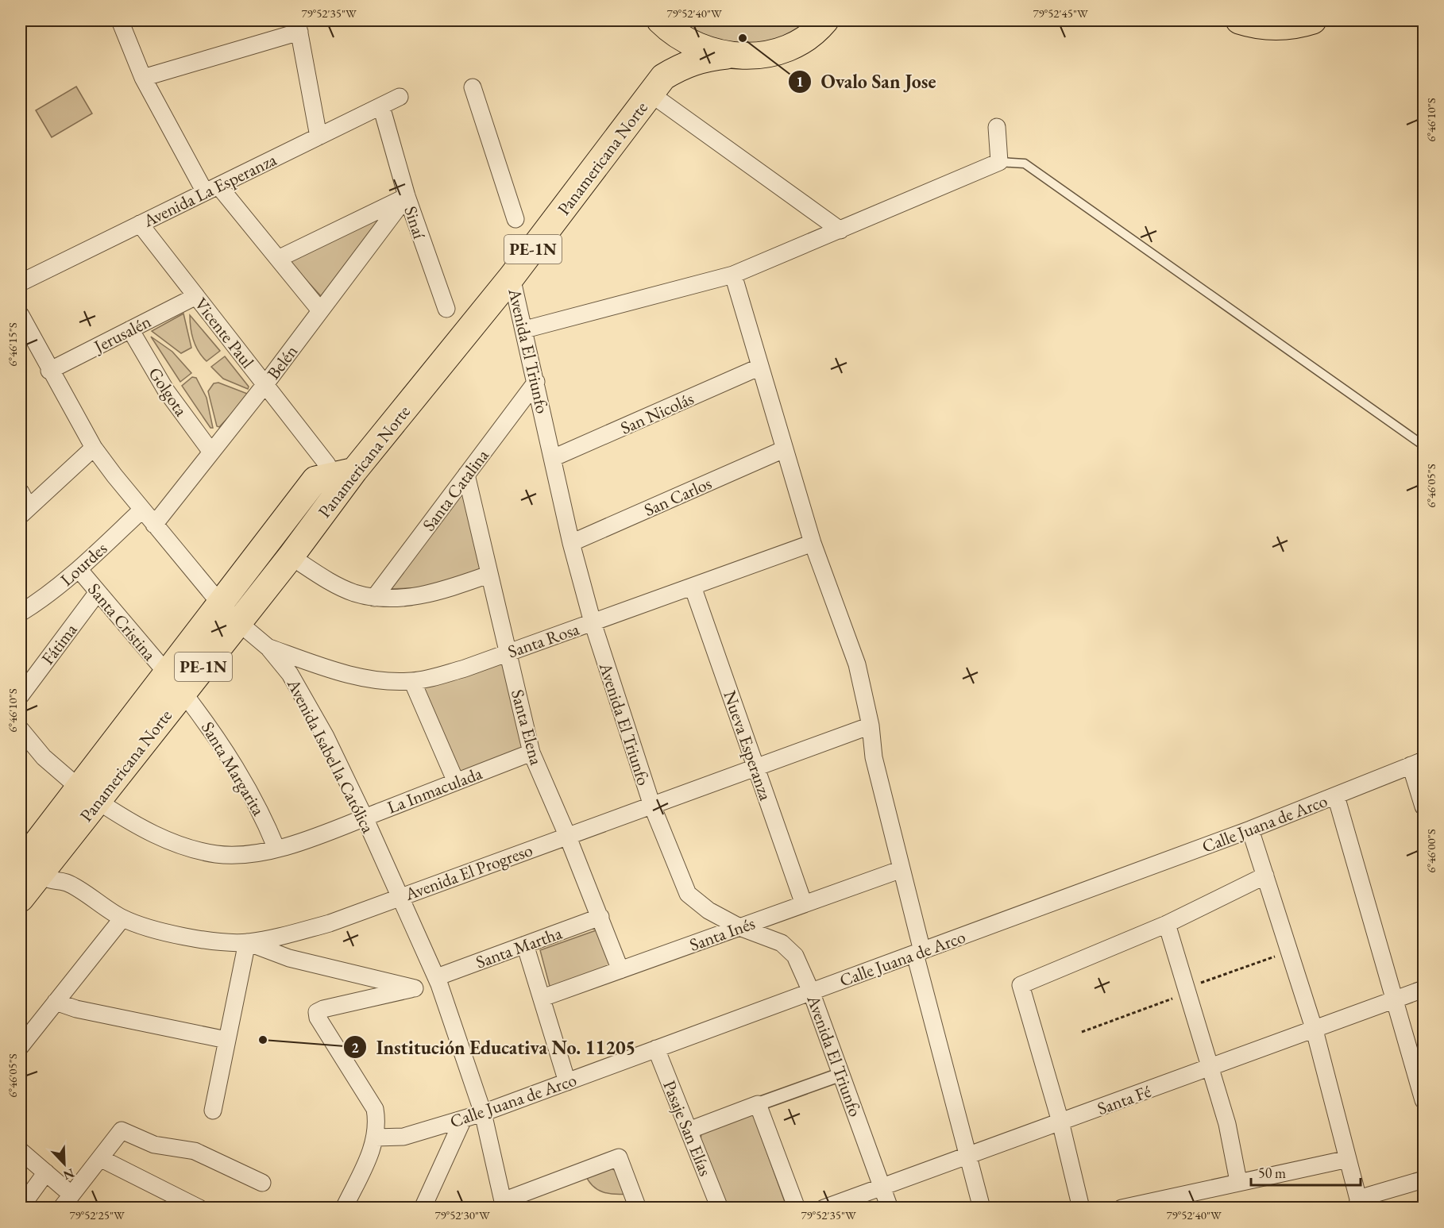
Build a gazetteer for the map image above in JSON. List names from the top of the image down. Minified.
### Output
{"streets":{"main road":["Panamericana Norte","PE-1N"],"street":["Avenida La Esperanza","Sinaí","Vicente Paul","Jerusalén","Avenida El Triunfo","Belén","Golgota","San Nicolás","Santa Catalina","San Carlos","Lourdes","Santa Cristina","Santa Rosa","Fátima","Santa Elena","Nueva Esperanza","Avenida Isabel la Católica","Santa Margarita","La Inmaculada","Calle Juana de Arco","Avenida El Progreso","Santa Inés","Santa Martha","Santa Fé","Pasaje San Elías"]},"crossings":[["Panamericana Norte","PE-1N"],["Panamericana Norte","Vicente Paul"],["Panamericana Norte","Avenida El Triunfo"],["Panamericana Norte","Santa Cristina"],["Panamericana Norte","Avenida Isabel la Católica"],["Panamericana Norte","Santa Margarita"],["Panamericana Norte","La Inmaculada"],["Panamericana Norte","Avenida El Progreso"],["Avenida La Esperanza","Sinaí"],["Avenida La Esperanza","Vicente Paul"],["Sinaí","Belén"],["Vicente Paul","Jerusalén"],["Vicente Paul","Belén"],["Jerusalén","Golgota"],["Jerusalén","Avenida Isabel la Católica"],["Avenida El Triunfo","San Nicolás"],["Avenida El Triunfo","Santa Catalina"],["Avenida El Triunfo","San Carlos"],["Avenida El Triunfo","Santa Rosa"],["Avenida El Triunfo","Calle Juana de Arco"],["Avenida El Triunfo","Avenida El Progreso"],["Avenida El Triunfo","Santa Inés"],["Avenida El Triunfo","Santa Fé"],["Belén","Golgota"],["Belén","Avenida Isabel la Católica"],["Santa Catalina","Santa Elena"],["Lourdes","Santa Cristina"],["Lourdes","Avenida Isabel la Católica"],["Santa Cristina","Fátima"],["Santa Rosa","Santa Elena"],["Santa Rosa","Nueva Esperanza"],["Santa Rosa","Avenida Isabel la Católica"],["Santa Elena","La Inmaculada"],["Santa Elena","Avenida El Progreso"],["Santa Elena","Santa Inés"],["Santa Elena","Santa Martha"],["Nueva Esperanza","Avenida El Progreso"],["Nueva Esperanza","Santa Inés"],["Avenida Isabel la Católica","La Inmaculada"],["Avenida Isabel la Católica","Calle Juana de Arco"],["Avenida Isabel la Católica","Avenida El Progreso"],["Avenida Isabel la Católica","Santa Martha"],["Santa Margarita","La Inmaculada"],["Calle Juana de Arco","Santa Martha"],["Calle Juana de Arco","Pasaje San Elías"]],"places":["Ovalo San Jose","Institución Educativa No. 11205"],"scale_bar":"50 m","north":"bottom right","coordinates":["79°52'35\"W","79°52'40\"W","79°52'45\"W","6°46'10\"S","6°46'15\"S","6°46'05\"S","6°46'00\"S","79°52'25\"W","79°52'30\"W"]}
